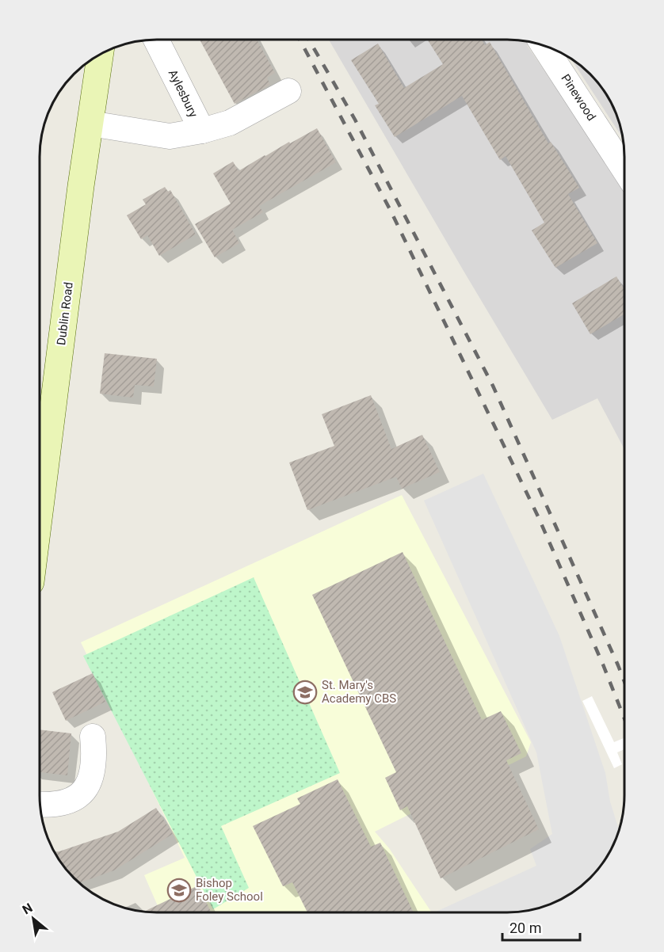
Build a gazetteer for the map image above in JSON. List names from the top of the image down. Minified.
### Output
{"streets":{"main road":["Dublin Road"],"street":["Aylesbury","Pinewood"]},"crossings":[["Aylesbury","Dublin Road"]],"places":{"school or university":["St. Mary's Academy CBS","Bishop Foley School"]},"scale_bar":"20 m","north":"top left"}
